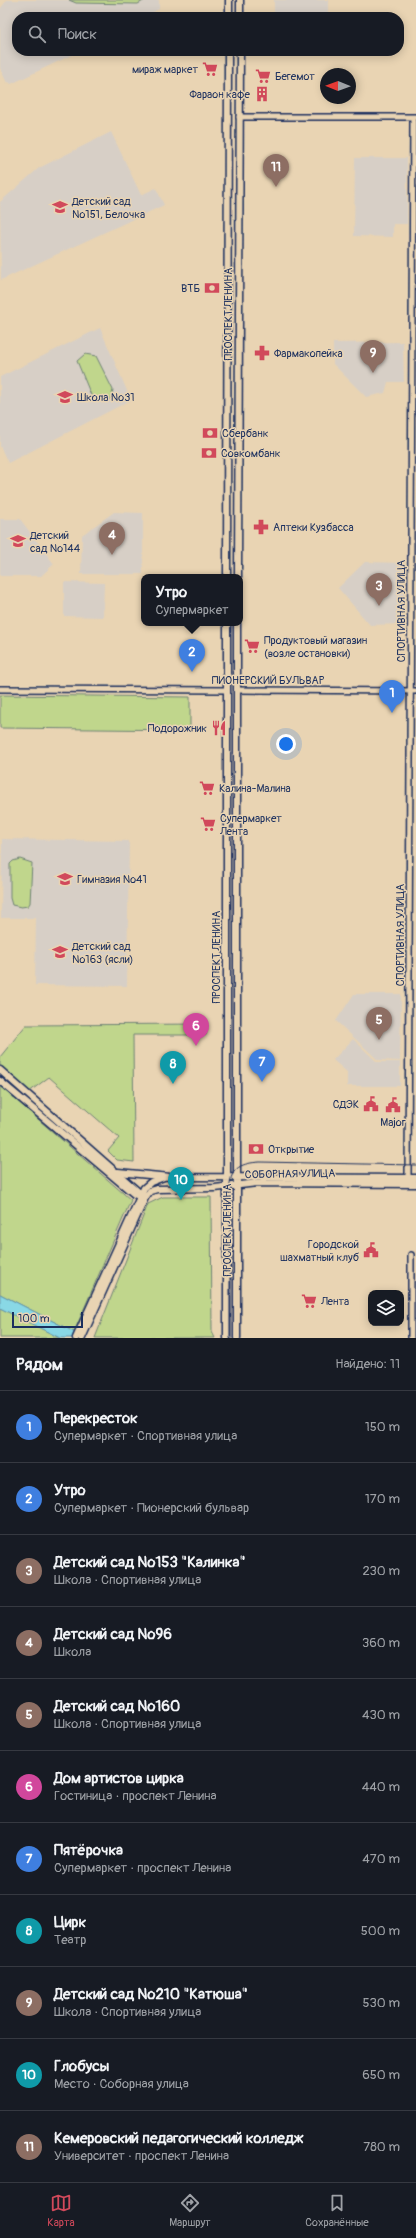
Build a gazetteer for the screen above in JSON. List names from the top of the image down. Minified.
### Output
{"streets":{"main road":["ПРОСПЕКТ ЛЕНИНА","ПИОНЕРСКИЙ БУЛЬВАР","СОБОРНАЯ УЛИЦА"],"street":["СПОРТИВНАЯ УЛИЦА"]},"crossings":[["ПРОСПЕКТ ЛЕНИНА","ПИОНЕРСКИЙ БУЛЬВАР"],["ПРОСПЕКТ ЛЕНИНА","СОБОРНАЯ УЛИЦА"],["СПОРТИВНАЯ УЛИЦА","ПИОНЕРСКИЙ БУЛЬВАР"],["СПОРТИВНАЯ УЛИЦА","СОБОРНАЯ УЛИЦА"]],"places":{"supermarket":["мираж маркет","Бегемот","Продуктовый магазин (возле остановки)","Калина-Малина","Супермаркет Лента","Лента"],"building":["Фараон кафе"],"school or university":["Детский сад №151, Белочка","Школа №31","Детский сад №144","Гимназия №41","Детский сад №163 (ясли)"],"bank":["ВТБ","Сбербанк","Совкомбанк","Открытие"],"pharmacy":["Фармакопейка","Аптеки Кузбасса"],"restaurant":["Подорожник"],"public building":["СДЭК","Major","Городской шахматный клуб"]},"scale_bar":"100 m","north":"left","page":{"search":"Поиск","pins":["11","9","4","3","2","1","5","6","7","8","10"],"popup":["Утро","Супермаркет"],"scale":"100 m","heading":["Рядом","Найдено: 11"],"list":[{"mark":"1","name":"Перекресток","note":"Супермаркет · Спортивная улица","value":"150 m"},{"mark":"2","name":"Утро","note":"Супермаркет · Пионерский бульвар","value":"170 m"},{"mark":"3","name":"Детский сад №153 \"Калинка\"","note":"Школа · Спортивная улица","value":"230 m"},{"mark":"4","name":"Детский сад №96","note":"Школа","value":"360 m"},{"mark":"5","name":"Детский сад №160","note":"Школа · Спортивная улица","value":"430 m"},{"mark":"6","name":"Дом артистов цирка","note":"Гостиница · проспект Ленина","value":"440 m"},{"mark":"7","name":"Пятёрочка","note":"Супермаркет · проспект Ленина","value":"470 m"},{"mark":"8","name":"Цирк","note":"Театр","value":"500 m"},{"mark":"9","name":"Детский сад №210 \"Катюша\"","note":"Школа · Спортивная улица","value":"530 m"},{"mark":"10","name":"Глобусы","note":"Место · Соборная улица","value":"650 m"},{"mark":"11","name":"Кемеровский педагогический колледж","note":"Университет · проспект Ленина","value":"780 m"}],"nav":["Карта","Маршрут","Сохранённые"]}}
